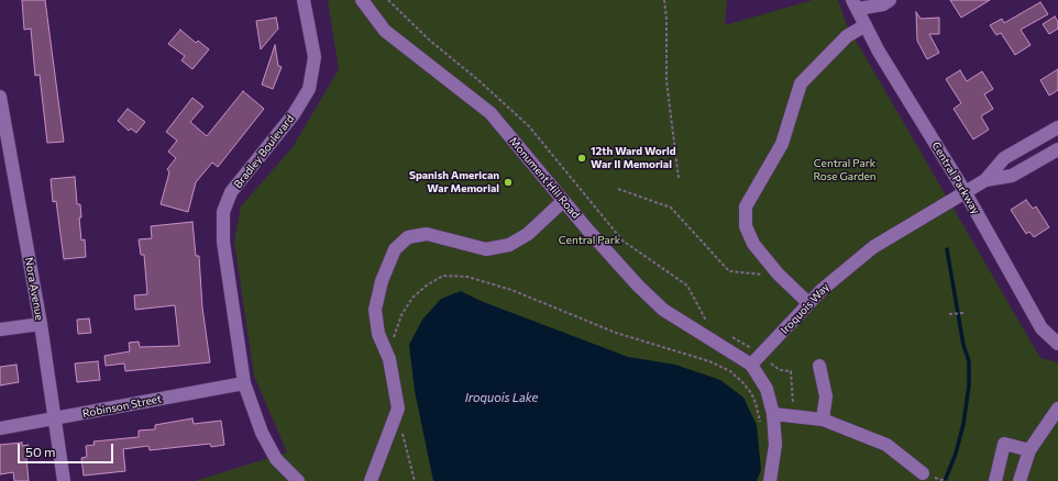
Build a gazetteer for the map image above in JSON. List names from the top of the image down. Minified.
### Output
{"streets":{"street":["Bradley Boulevard","Monument Hill Road","Central Parkway","Nora Avenue","Iroquois Way","Robinson Street"]},"crossings":[["Bradley Boulevard","Robinson Street"],["Monument Hill Road","Iroquois Way"],["Central Parkway","Iroquois Way"],["Nora Avenue","Robinson Street"]],"water":["Iroquois Lake"],"parks":["Central Park Rose Garden","Central Park"],"places":["12th Ward World War II Memorial","Spanish American War Memorial"],"scale_bar":"50 m"}
